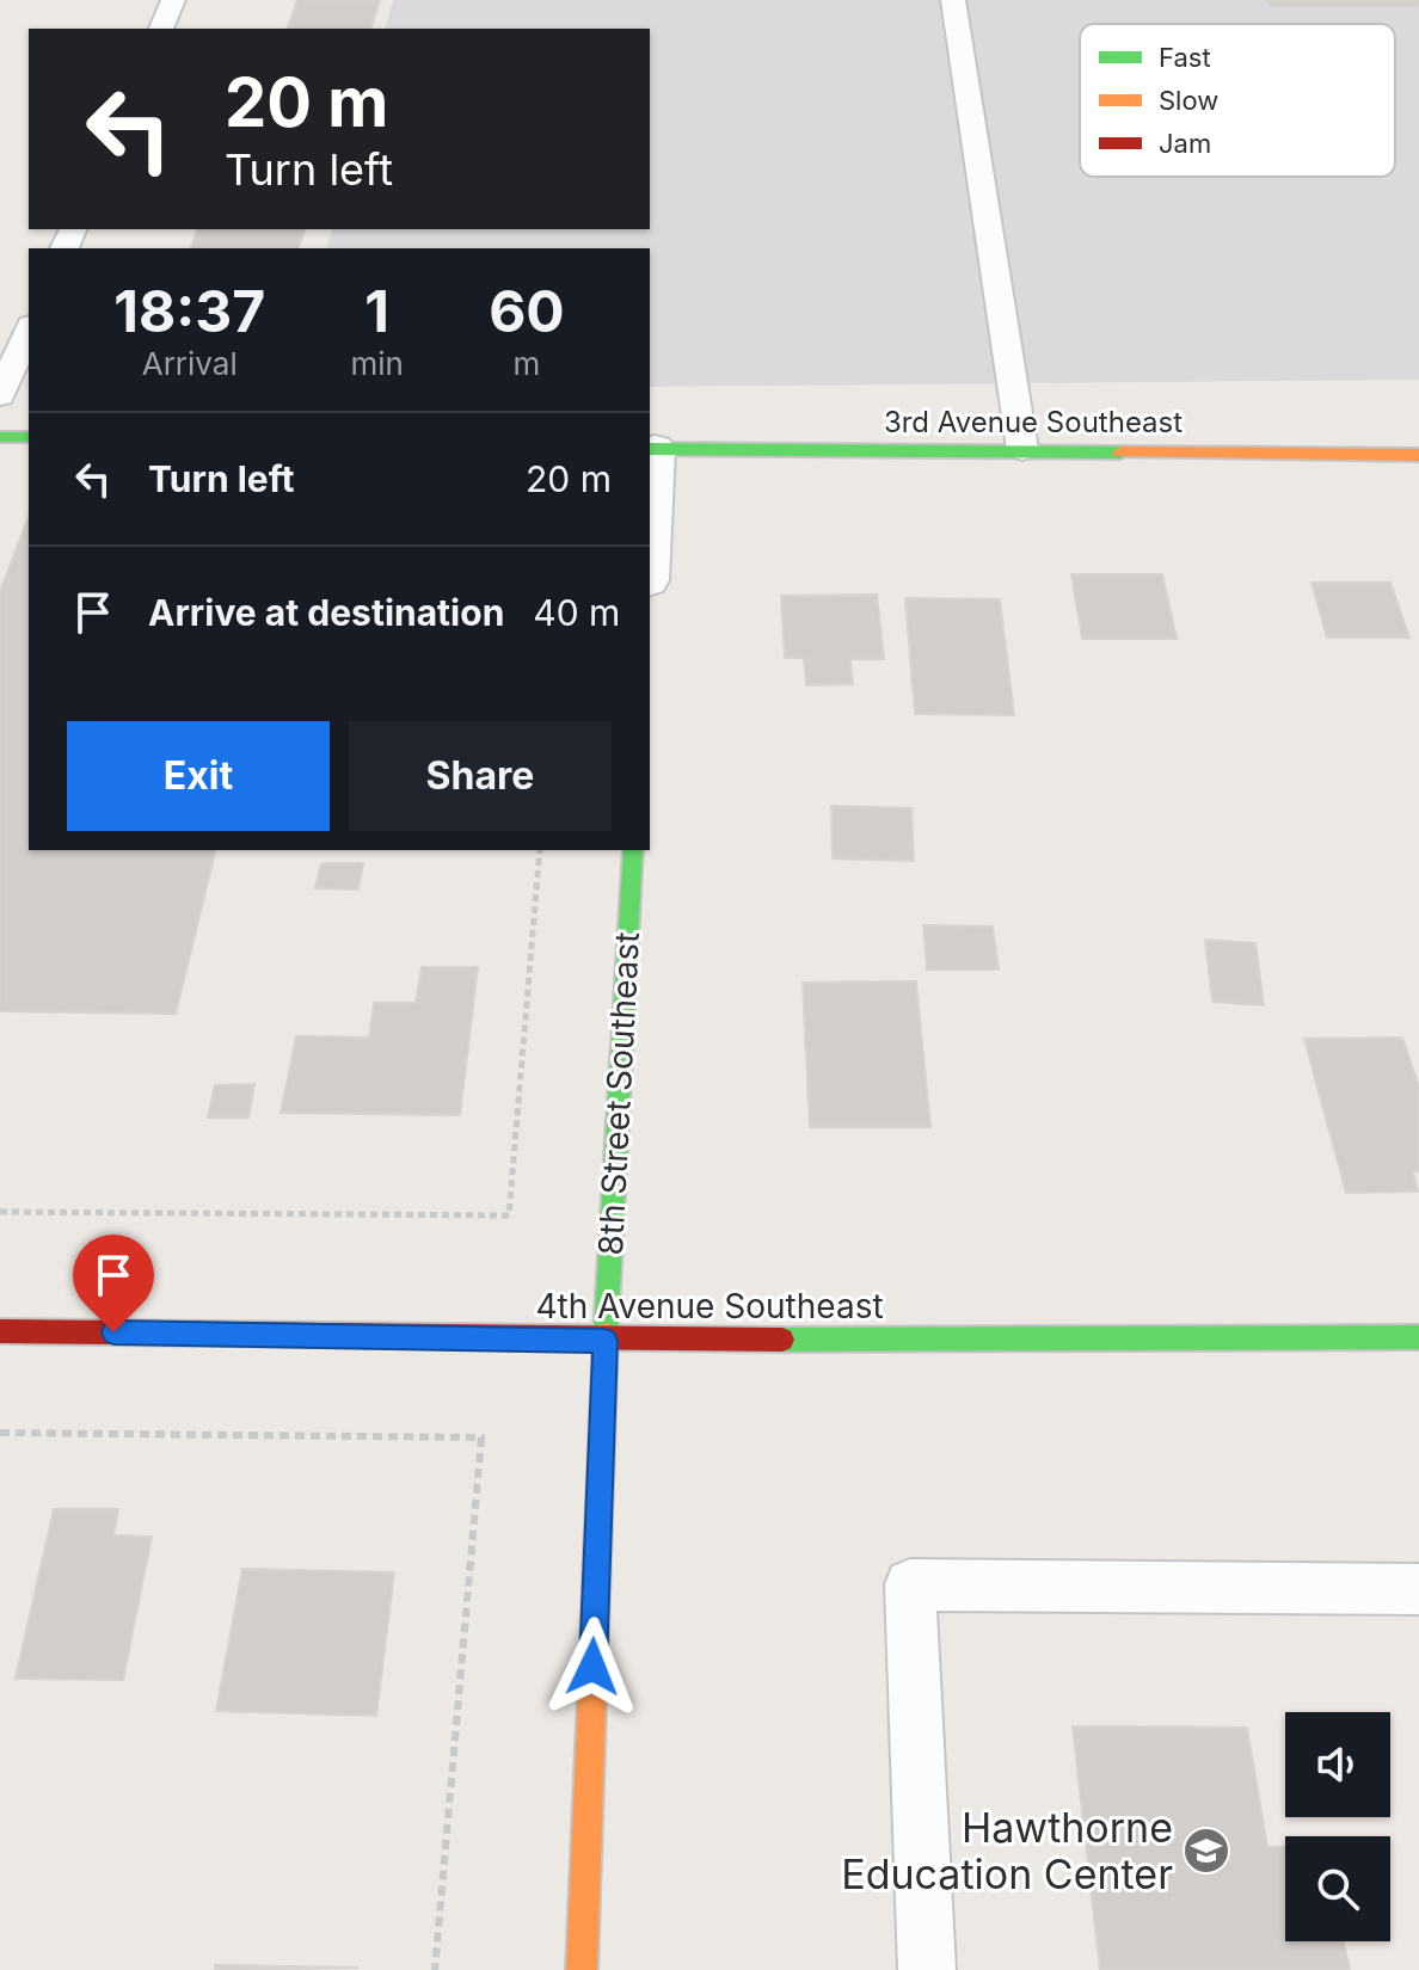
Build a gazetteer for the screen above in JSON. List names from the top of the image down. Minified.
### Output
{"streets":{"street":["3rd Avenue Southeast","8th Street Southeast","4th Avenue Southeast"]},"crossings":[["8th Street Southeast","4th Avenue Southeast"]],"places":{"school or university":["Hawthorne Education Center"]},"legend":["Fast","Slow","Jam"],"page":{"turn":["20 m","Turn left"],"eta":["18:37","Arrival","1","min","60","m"],"list":[{"name":"Turn left","value":"20 m"},{"name":"Arrive at destination","value":"40 m"}],"buttons":["Exit","Share"]}}
